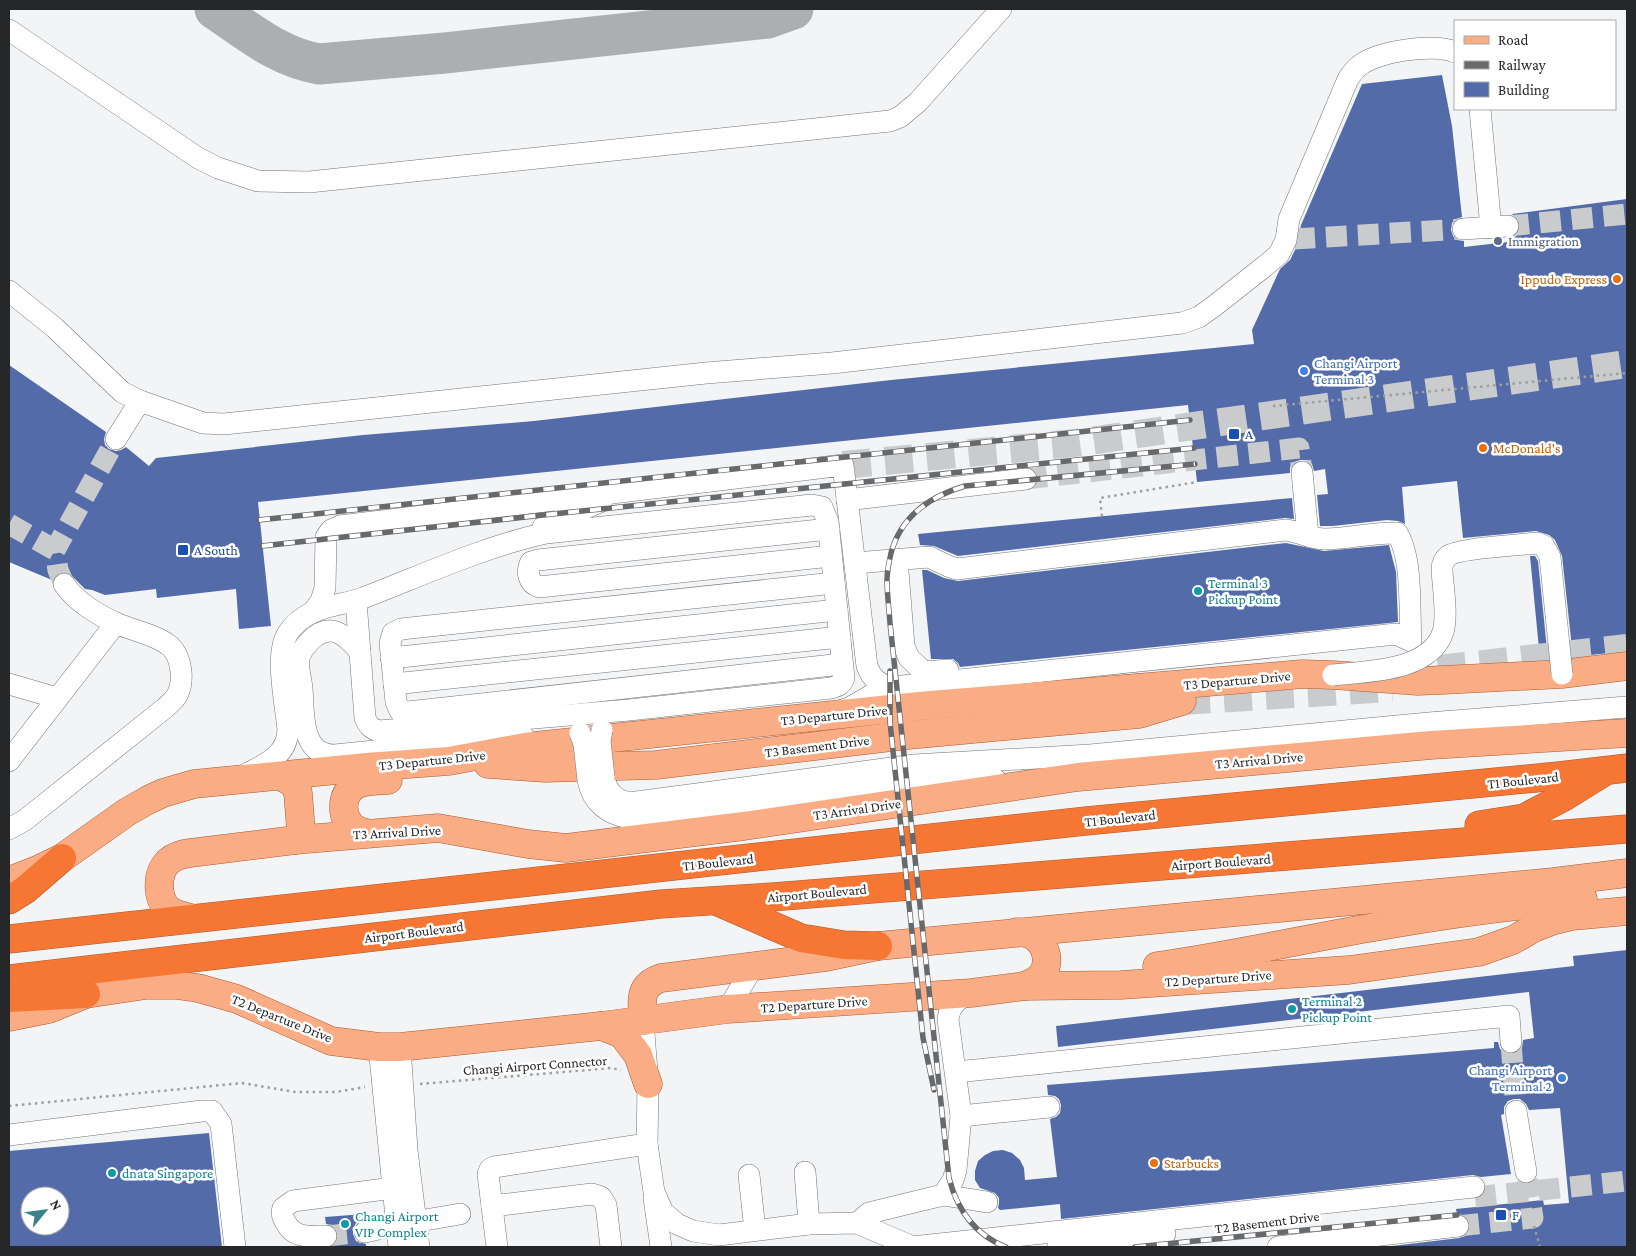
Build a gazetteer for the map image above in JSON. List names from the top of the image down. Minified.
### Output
{"streets":{"highway":["T1 Boulevard","Airport Boulevard"],"main road":["T3 Departure Drive","T3 Basement Drive","T3 Arrival Drive","T2 Departure Drive"],"lane":["T2 Basement Drive"],"path":["Changi Airport Connector"]},"crossings":[["T3 Departure Drive","T3 Basement Drive"]],"places":{"other":["Immigration","Ippudo Express","Changi Airport Terminal 3","McDonald's","Terminal 3 Pickup Point","Terminal 2 Pickup Point","Changi Airport Terminal 2","Starbucks","dnata Singapore","Changi Airport VIP Complex"],"transit":["A","A South","F"]},"legend":["Road","Railway","Building"],"north":"top right"}
